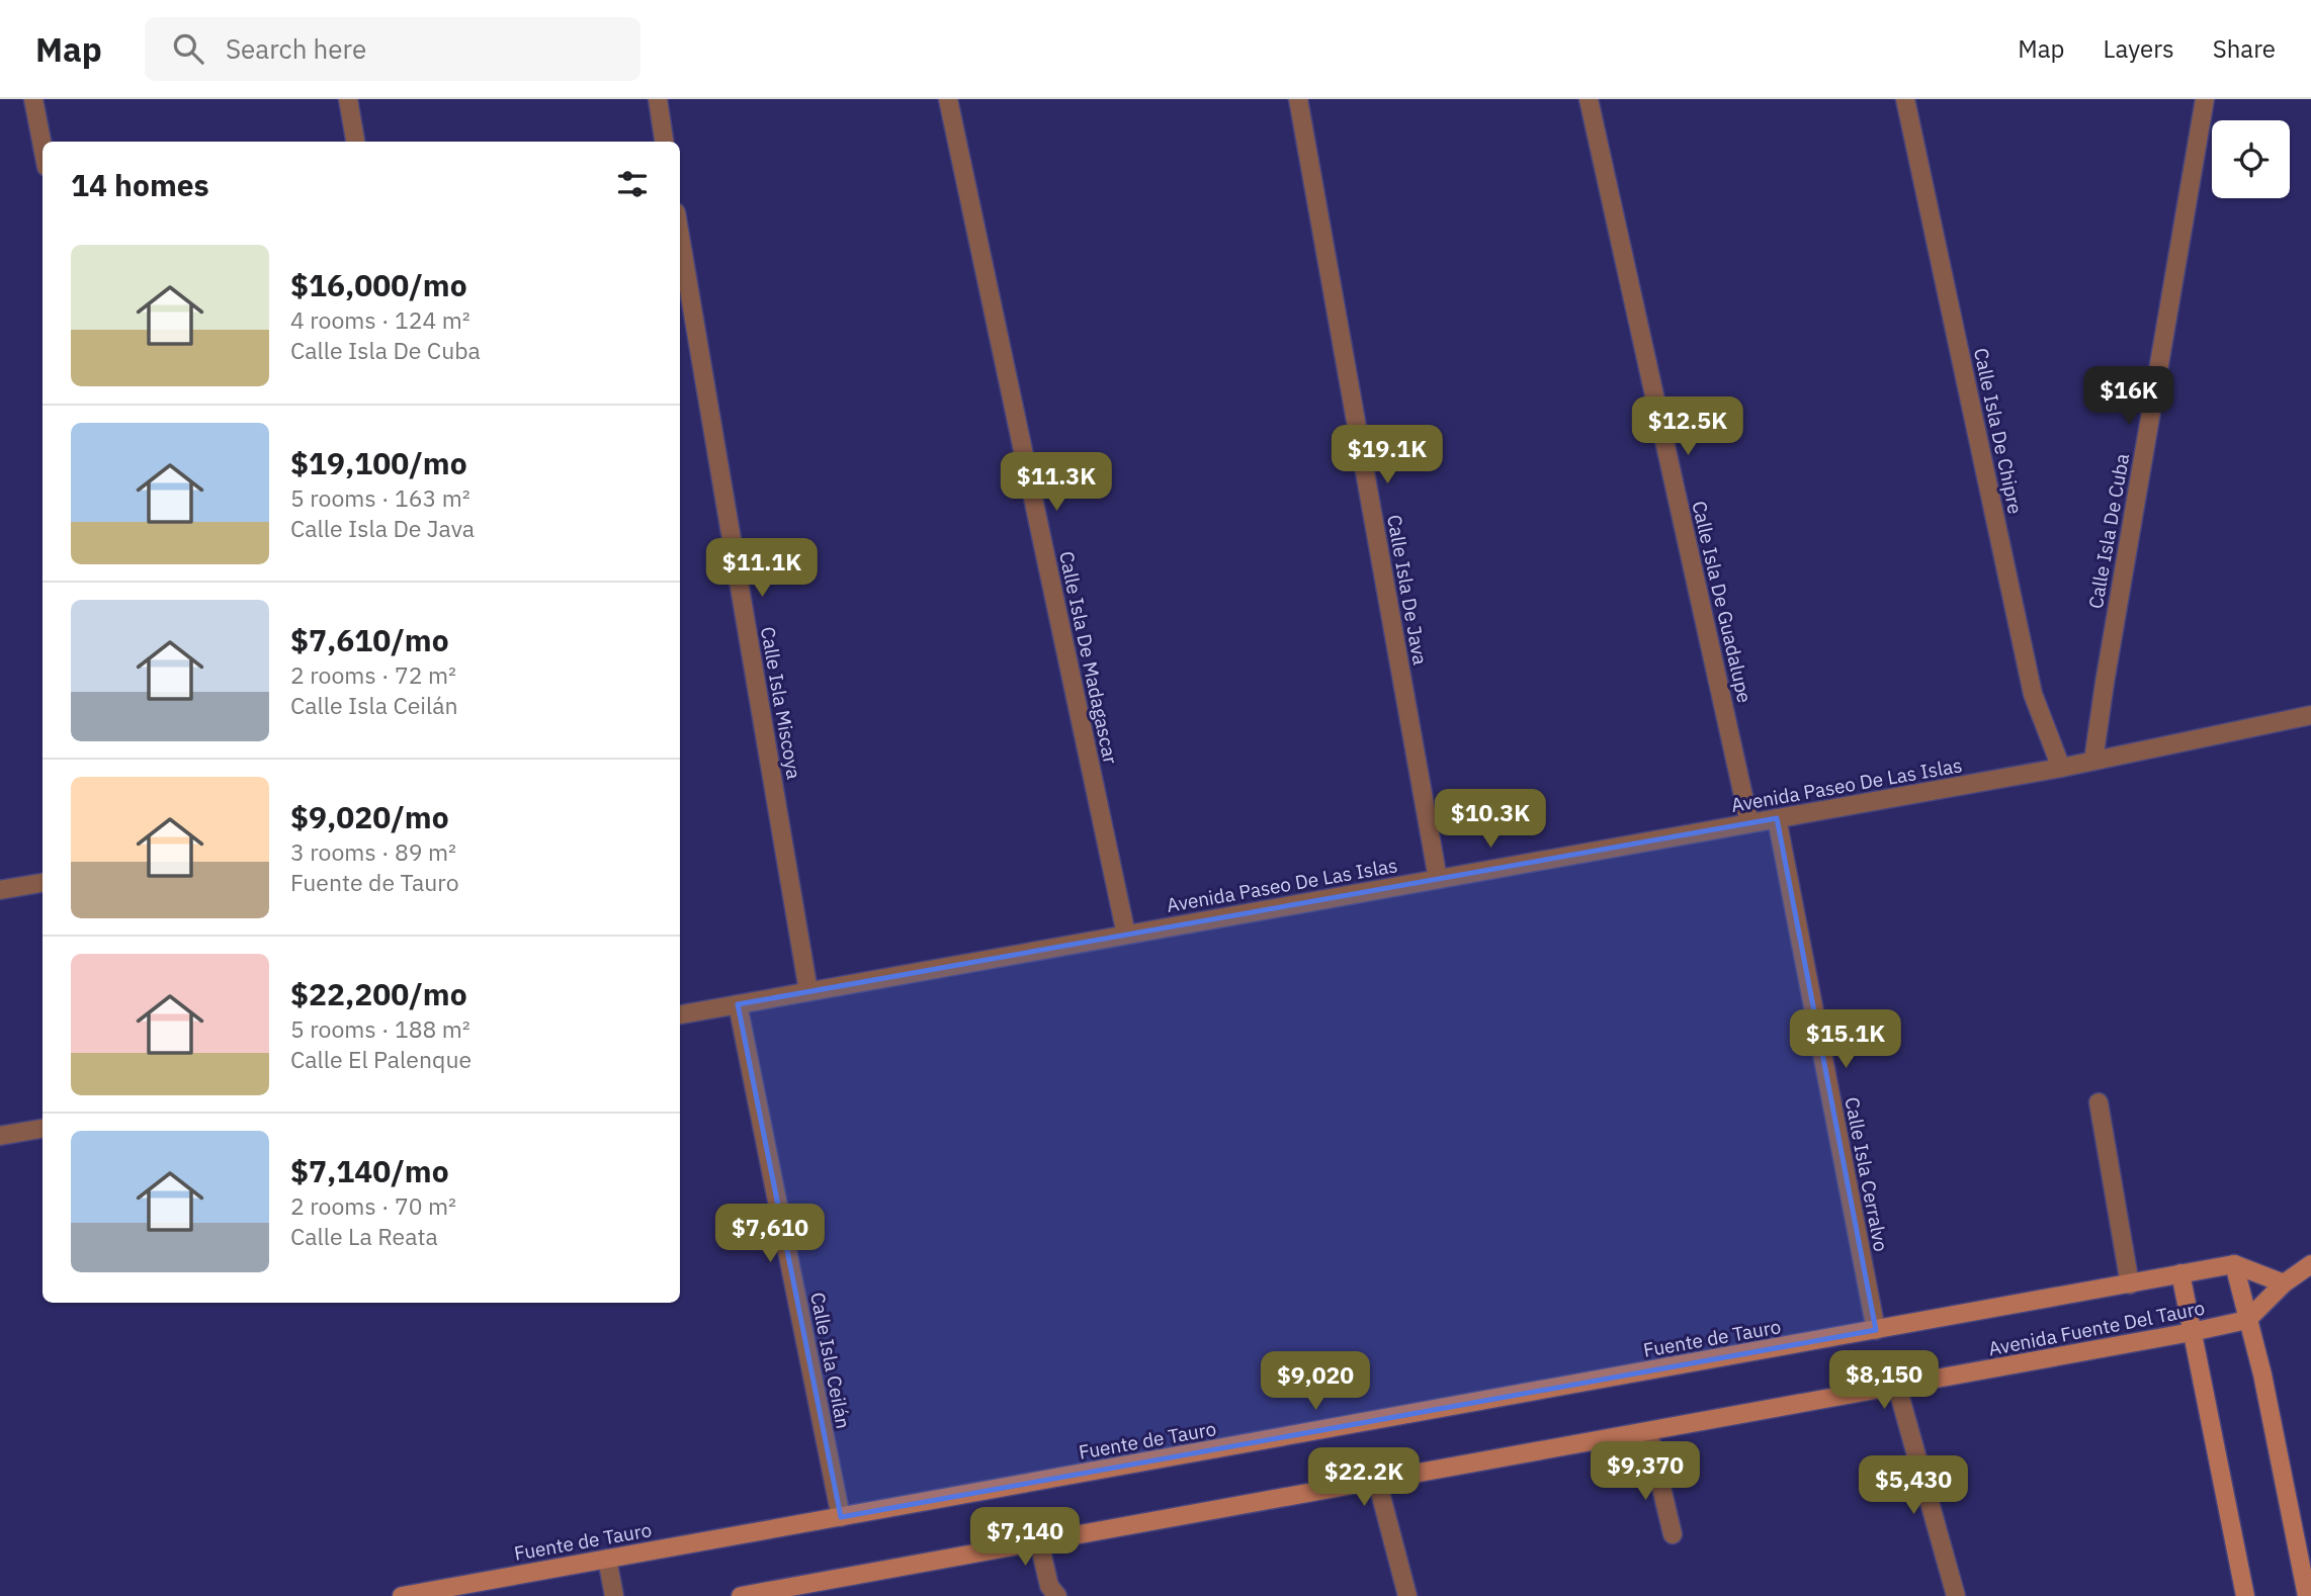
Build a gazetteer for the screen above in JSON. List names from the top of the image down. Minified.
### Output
{"streets":{"street":["Calle Isla De Chipre","Calle Isla De Cuba","Calle Isla De Java","Calle Isla De Guadalupe","Calle Isla De Madagascar","Calle Isla Miscoya","Avenida Paseo De Las Islas","Calle Isla Cerralvo","Avenida Fuente Del Tauro","Fuente de Tauro","Calle Isla Ceilán"]},"crossings":[["Calle Isla De Chipre","Avenida Paseo De Las Islas"],["Calle Isla De Cuba","Avenida Paseo De Las Islas"],["Calle Isla De Java","Avenida Paseo De Las Islas"],["Calle Isla De Guadalupe","Avenida Paseo De Las Islas"],["Calle Isla De Madagascar","Avenida Paseo De Las Islas"],["Calle Isla Miscoya","Avenida Paseo De Las Islas"],["Avenida Paseo De Las Islas","Calle Isla Cerralvo"],["Avenida Paseo De Las Islas","Calle Isla Ceilán"],["Calle Isla Cerralvo","Fuente de Tauro"],["Fuente de Tauro","Calle Isla Ceilán"]],"page":{"header":"Map","search":"Search here","nav":["Map","Layers","Share"],"heading":"14 homes","list":[{"name":"$16,000/mo","note":"4 rooms · 124 m² · Calle Isla De Cuba"},{"name":"$19,100/mo","note":"5 rooms · 163 m² · Calle Isla De Java"},{"name":"$7,610/mo","note":"2 rooms · 72 m² · Calle Isla Ceilán"},{"name":"$9,020/mo","note":"3 rooms · 89 m² · Fuente de Tauro"},{"name":"$22,200/mo","note":"5 rooms · 188 m² · Calle El Palenque"},{"name":"$7,140/mo","note":"2 rooms · 70 m² · Calle La Reata"}],"price":["$16K","$12.5K","$19.1K","$11.3K","$11.1K","$10.3K","$15.1K","$7,610","$8,150","$9,020","$9,370","$22.2K","$5,430","$7,140"]}}
